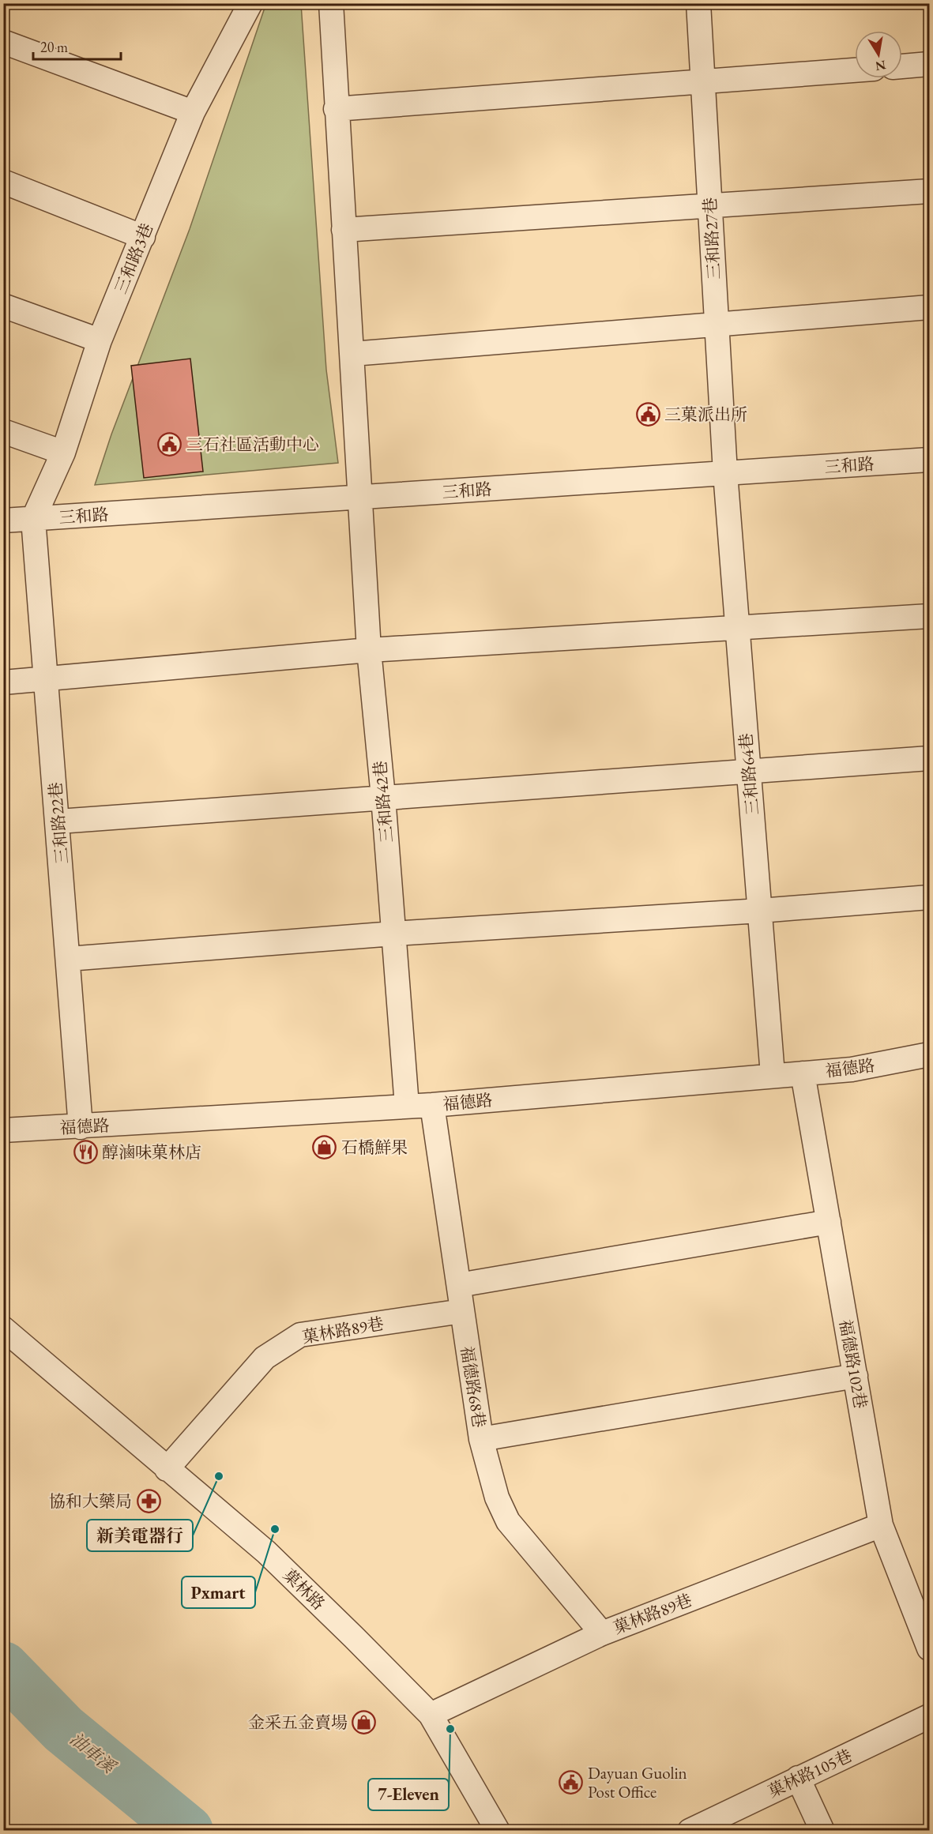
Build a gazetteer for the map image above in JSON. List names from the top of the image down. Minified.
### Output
{"streets":{"street":["三和路27巷","三和路3巷","三和路","三和路64巷","三和路42巷","三和路22巷","福德路","菓林路89巷","福德路102巷","福德路68巷","菓林路","菓林路105巷"]},"crossings":[["三和路27巷","三和路"],["三和路27巷","三和路64巷"],["三和路3巷","三和路"],["三和路3巷","三和路22巷"],["三和路","三和路64巷"],["三和路","三和路42巷"],["三和路","三和路22巷"],["三和路64巷","福德路"],["三和路42巷","福德路"],["三和路22巷","福德路"],["福德路","福德路102巷"],["福德路","福德路68巷"],["菓林路89巷","福德路102巷"],["菓林路89巷","福德路68巷"],["菓林路89巷","菓林路"]],"water":["油車溪"],"places":{"public building":["三菓派出所","三石社區活動中心","Dayuan Guolin Post Office"],"shop":["石橋鮮果","金采五金賣場"],"restaurant":["醇滷味菓林店"],"other":["新美電器行","Pxmart","7-Eleven"],"pharmacy":["協和大藥局"]},"scale_bar":"20 m","north":"bottom"}
